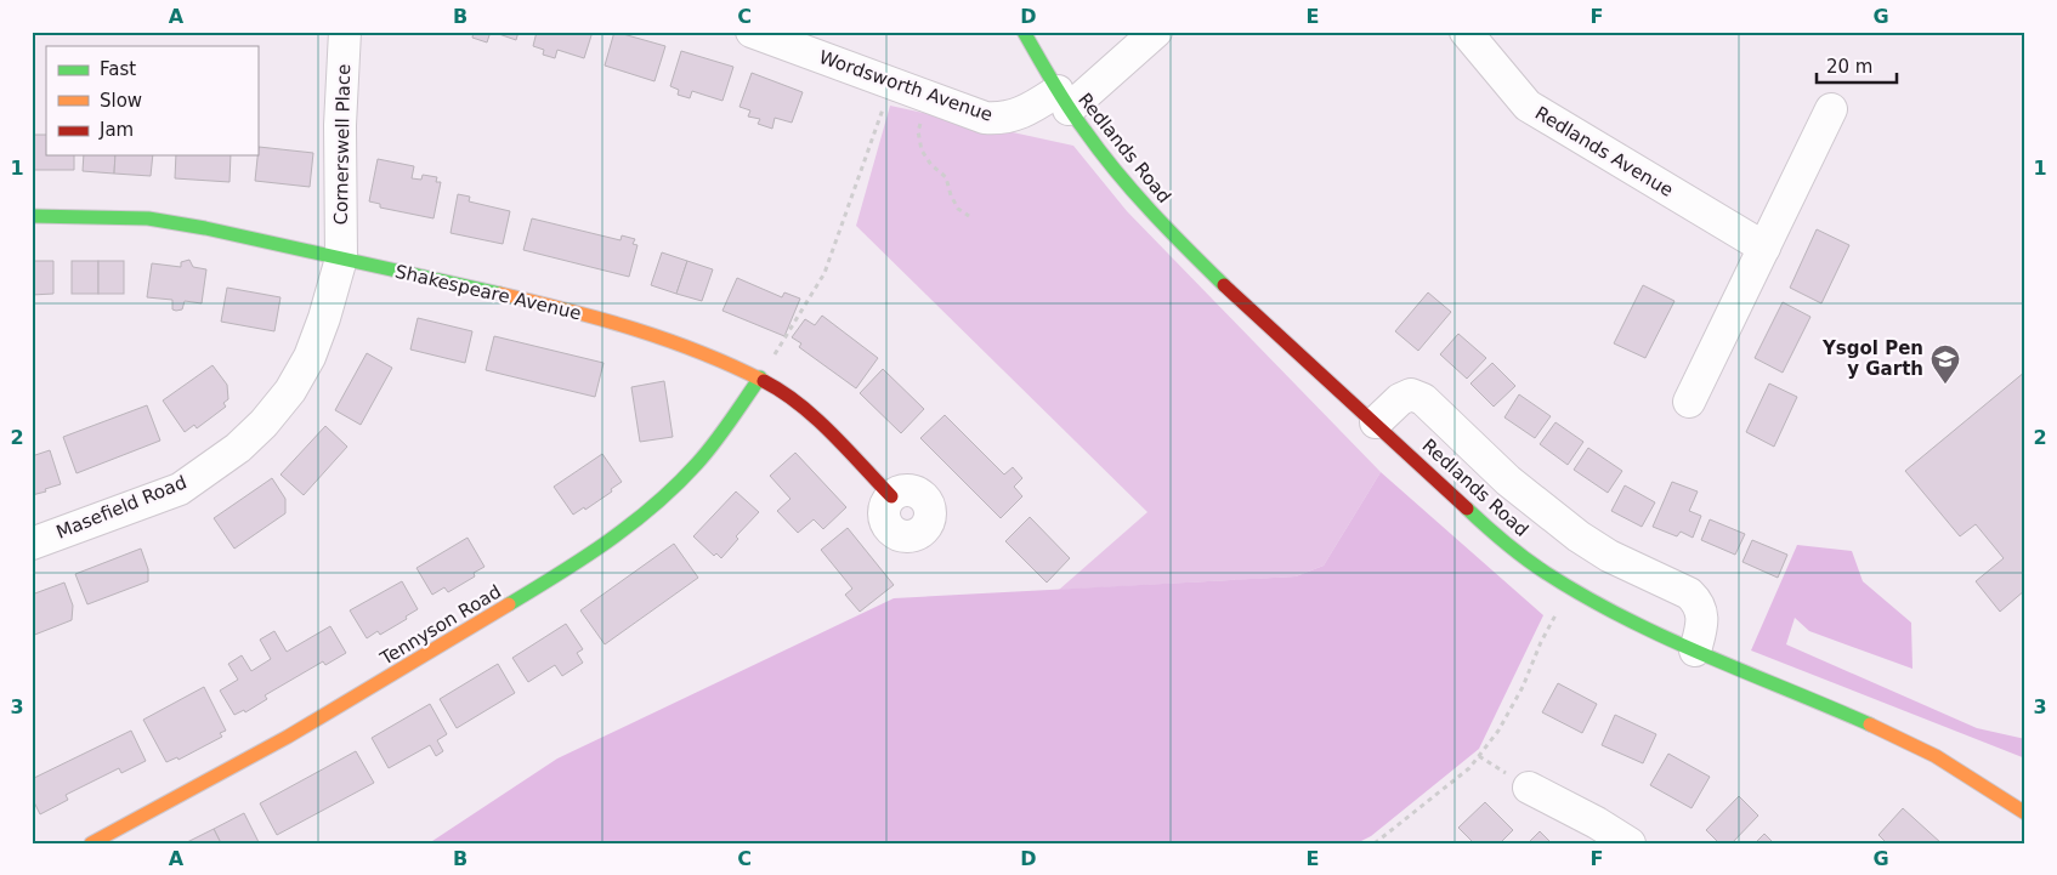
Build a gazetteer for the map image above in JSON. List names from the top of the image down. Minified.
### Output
{"streets":{"street":["Wordsworth Avenue","Cornerswell Place","Redlands Road","Redlands Avenue","Shakespeare Avenue","Masefield Road","Tennyson Road"]},"crossings":[["Wordsworth Avenue","Redlands Road"],["Cornerswell Place","Shakespeare Avenue"],["Cornerswell Place","Masefield Road"],["Shakespeare Avenue","Masefield Road"],["Shakespeare Avenue","Tennyson Road"]],"places":{"school or university":["Ysgol Pen y Garth"]},"legend":["Fast","Slow","Jam"],"scale_bar":"20 m","grid":{"columns":["A","B","C","D","E","F","G"],"rows":["1","2","3"]}}
